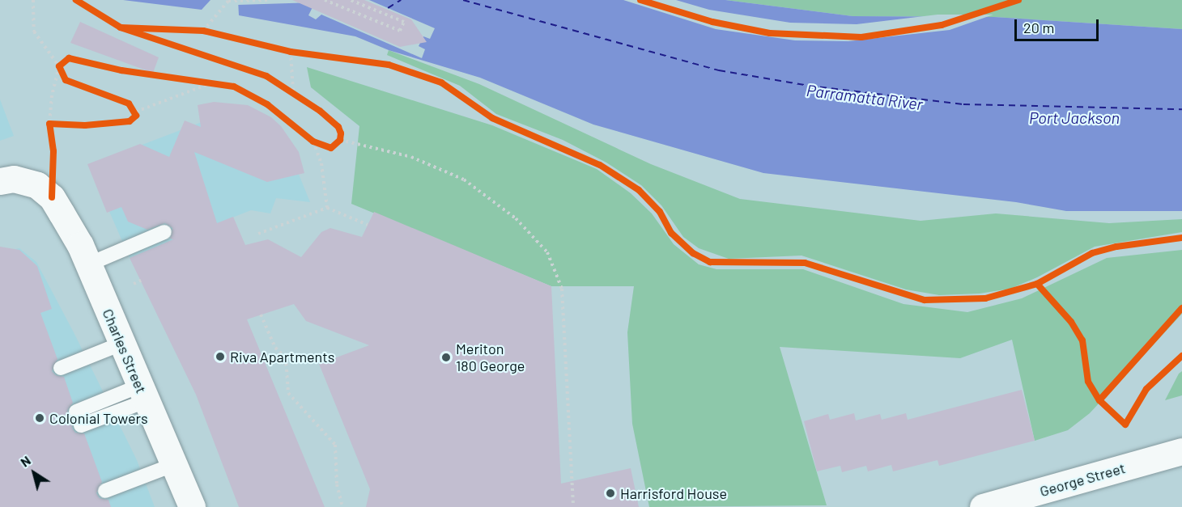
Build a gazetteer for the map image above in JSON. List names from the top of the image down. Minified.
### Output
{"streets":{"street":["Charles Street","George Street"]},"water":["Parramatta River","Port Jackson"],"places":["Riva Apartments","Meriton 180 George","Colonial Towers","Harrisford House"],"scale_bar":"20 m","north":"top left"}
